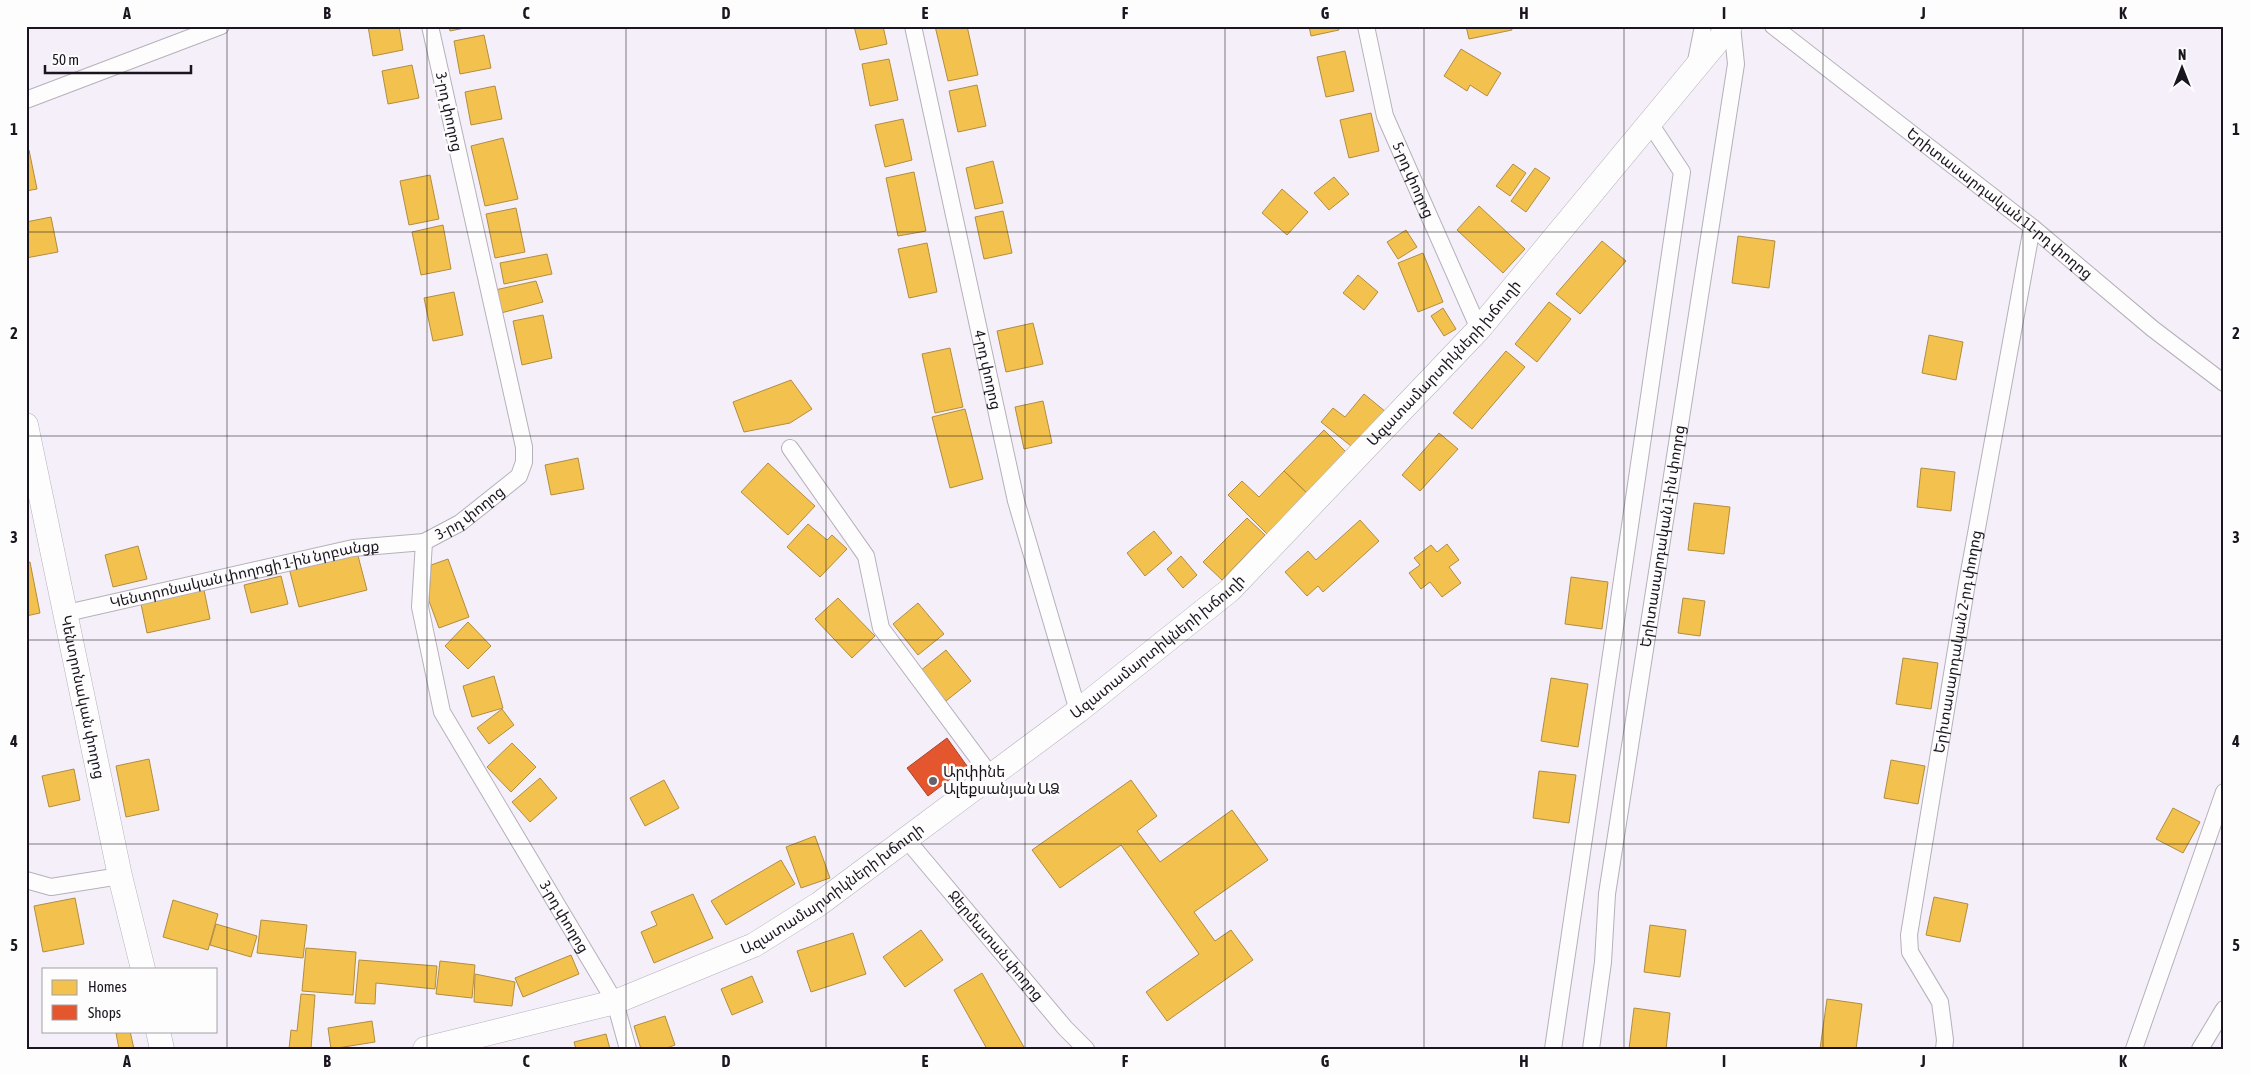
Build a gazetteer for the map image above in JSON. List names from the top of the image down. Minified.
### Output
{"streets":{"main road":["Ազատամարտիկների խճուղի","Կենտրոնական փողոց"],"street":["3-րդ փողոց","5-րդ փողոց","Երիտասարդական 11-րդ փողոց","4-րդ փողոց","Երիտասարդական 1-ին փողոց","Կենտրոնական փողոցի 1-ին նրբանցք","Երիտասարդական 2-րդ փողոց","Ջերմատան փողոց"]},"crossings":[["3-րդ փողոց","Ազատամարտիկների խճուղի"],["3-րդ փողոց","Կենտրոնական փողոցի 1-ին նրբանցք"],["5-րդ փողոց","Ազատամարտիկների խճուղի"],["Երիտասարդական 11-րդ փողոց","Երիտասարդական 2-րդ փողոց"],["Ազատամարտիկների խճուղի","4-րդ փողոց"],["Ազատամարտիկների խճուղի","Երիտասարդական 1-ին փողոց"],["Ազատամարտիկների խճուղի","Ջերմատան փողոց"],["Կենտրոնական փողոցի 1-ին նրբանցք","Կենտրոնական փողոց"]],"places":["Արփինե Ալեքսանյան ԱՁ"],"legend":["Homes","Shops"],"scale_bar":"50 m","north":"top","grid":{"columns":["A","B","C","D","E","F","G","H","I","J","K"],"rows":["1","2","3","4","5"]}}
